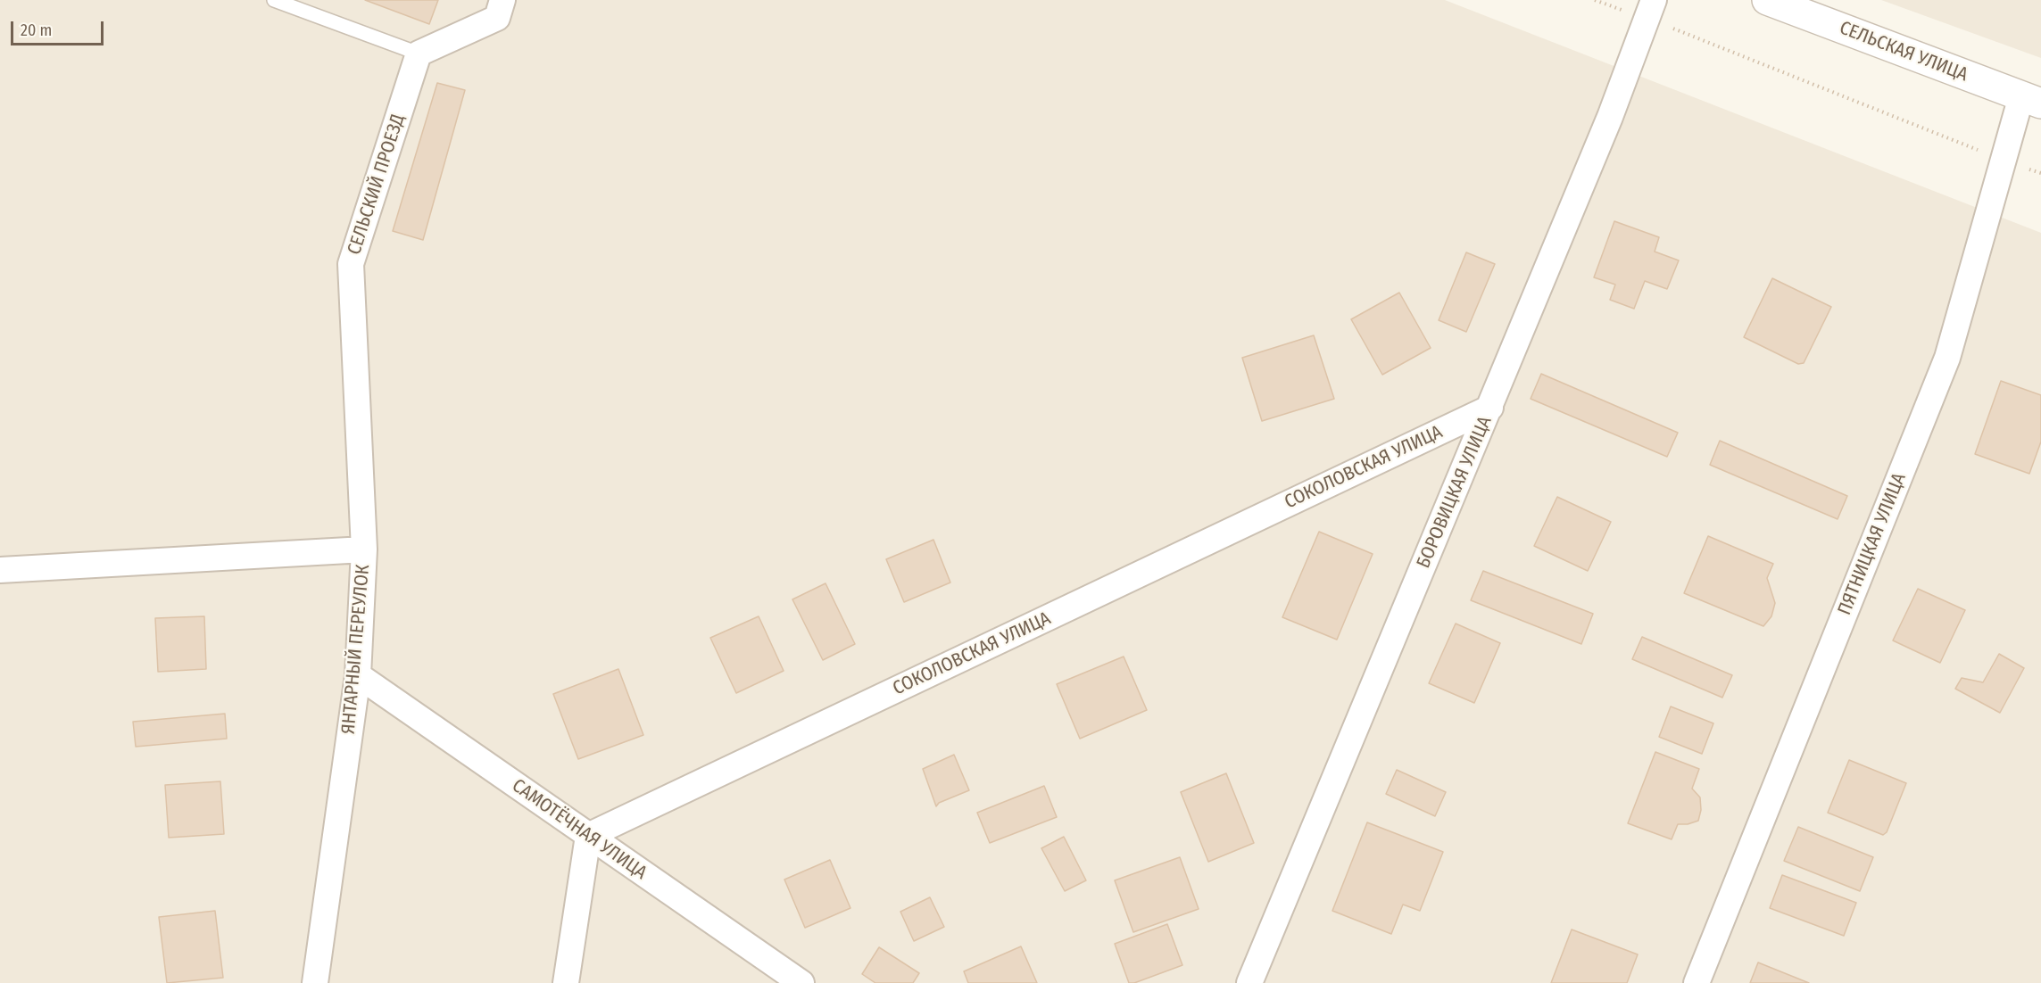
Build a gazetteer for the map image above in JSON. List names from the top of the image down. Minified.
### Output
{"streets":{"street":["СЕЛЬСКАЯ УЛИЦА","СЕЛЬСКИЙ ПРОЕЗД","СОКОЛОВСКАЯ УЛИЦА","БОРОВИЦКАЯ УЛИЦА","ПЯТНИЦКАЯ УЛИЦА","ЯНТАРНЫЙ ПЕРЕУЛОК","САМОТЁЧНАЯ УЛИЦА"]},"crossings":[["СЕЛЬСКАЯ УЛИЦА","ПЯТНИЦКАЯ УЛИЦА"],["СЕЛЬСКИЙ ПРОЕЗД","ЯНТАРНЫЙ ПЕРЕУЛОК"],["СОКОЛОВСКАЯ УЛИЦА","БОРОВИЦКАЯ УЛИЦА"],["СОКОЛОВСКАЯ УЛИЦА","САМОТЁЧНАЯ УЛИЦА"],["ЯНТАРНЫЙ ПЕРЕУЛОК","САМОТЁЧНАЯ УЛИЦА"]],"scale_bar":"20 m"}
